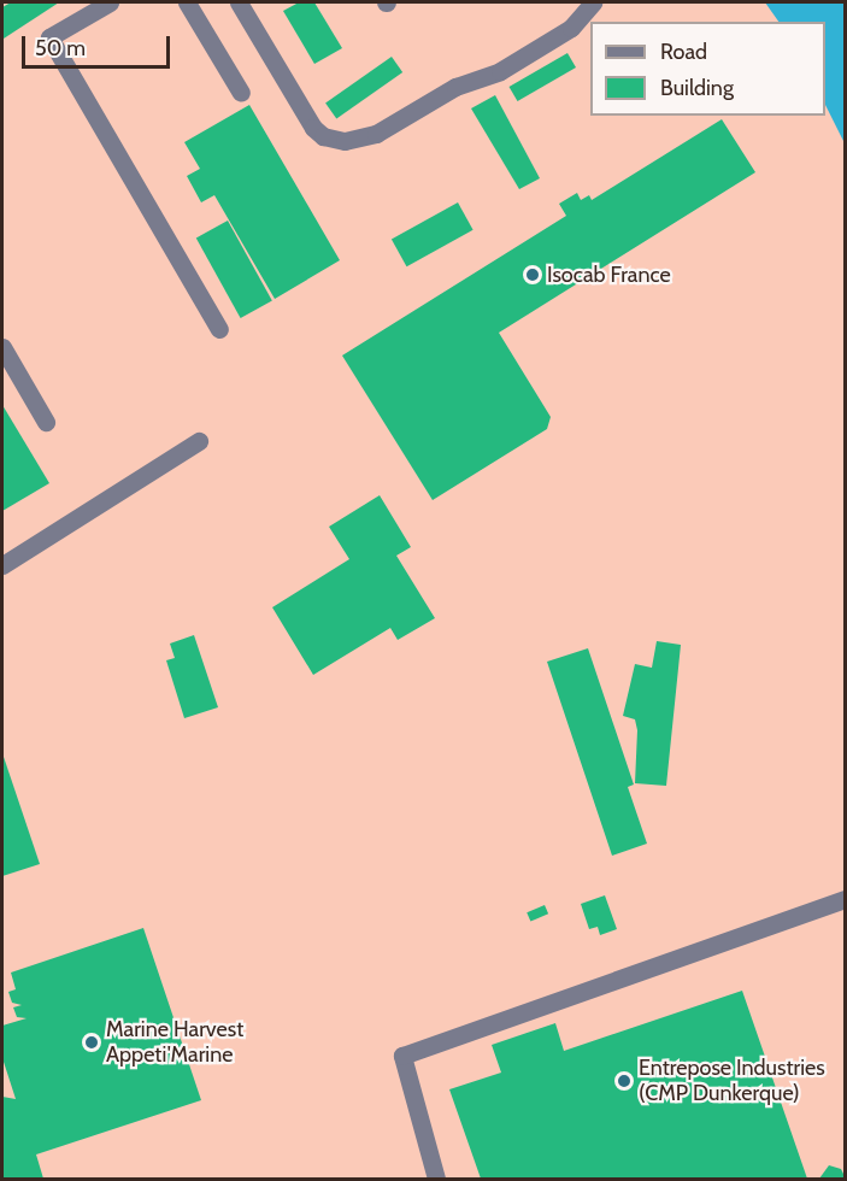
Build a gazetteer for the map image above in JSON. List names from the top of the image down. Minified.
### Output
{"places":["Isocab France","Marine Harvest Appeti'Marine","Entrepose Industries (CMP Dunkerque)"],"legend":["Road","Building"],"scale_bar":"50 m"}
